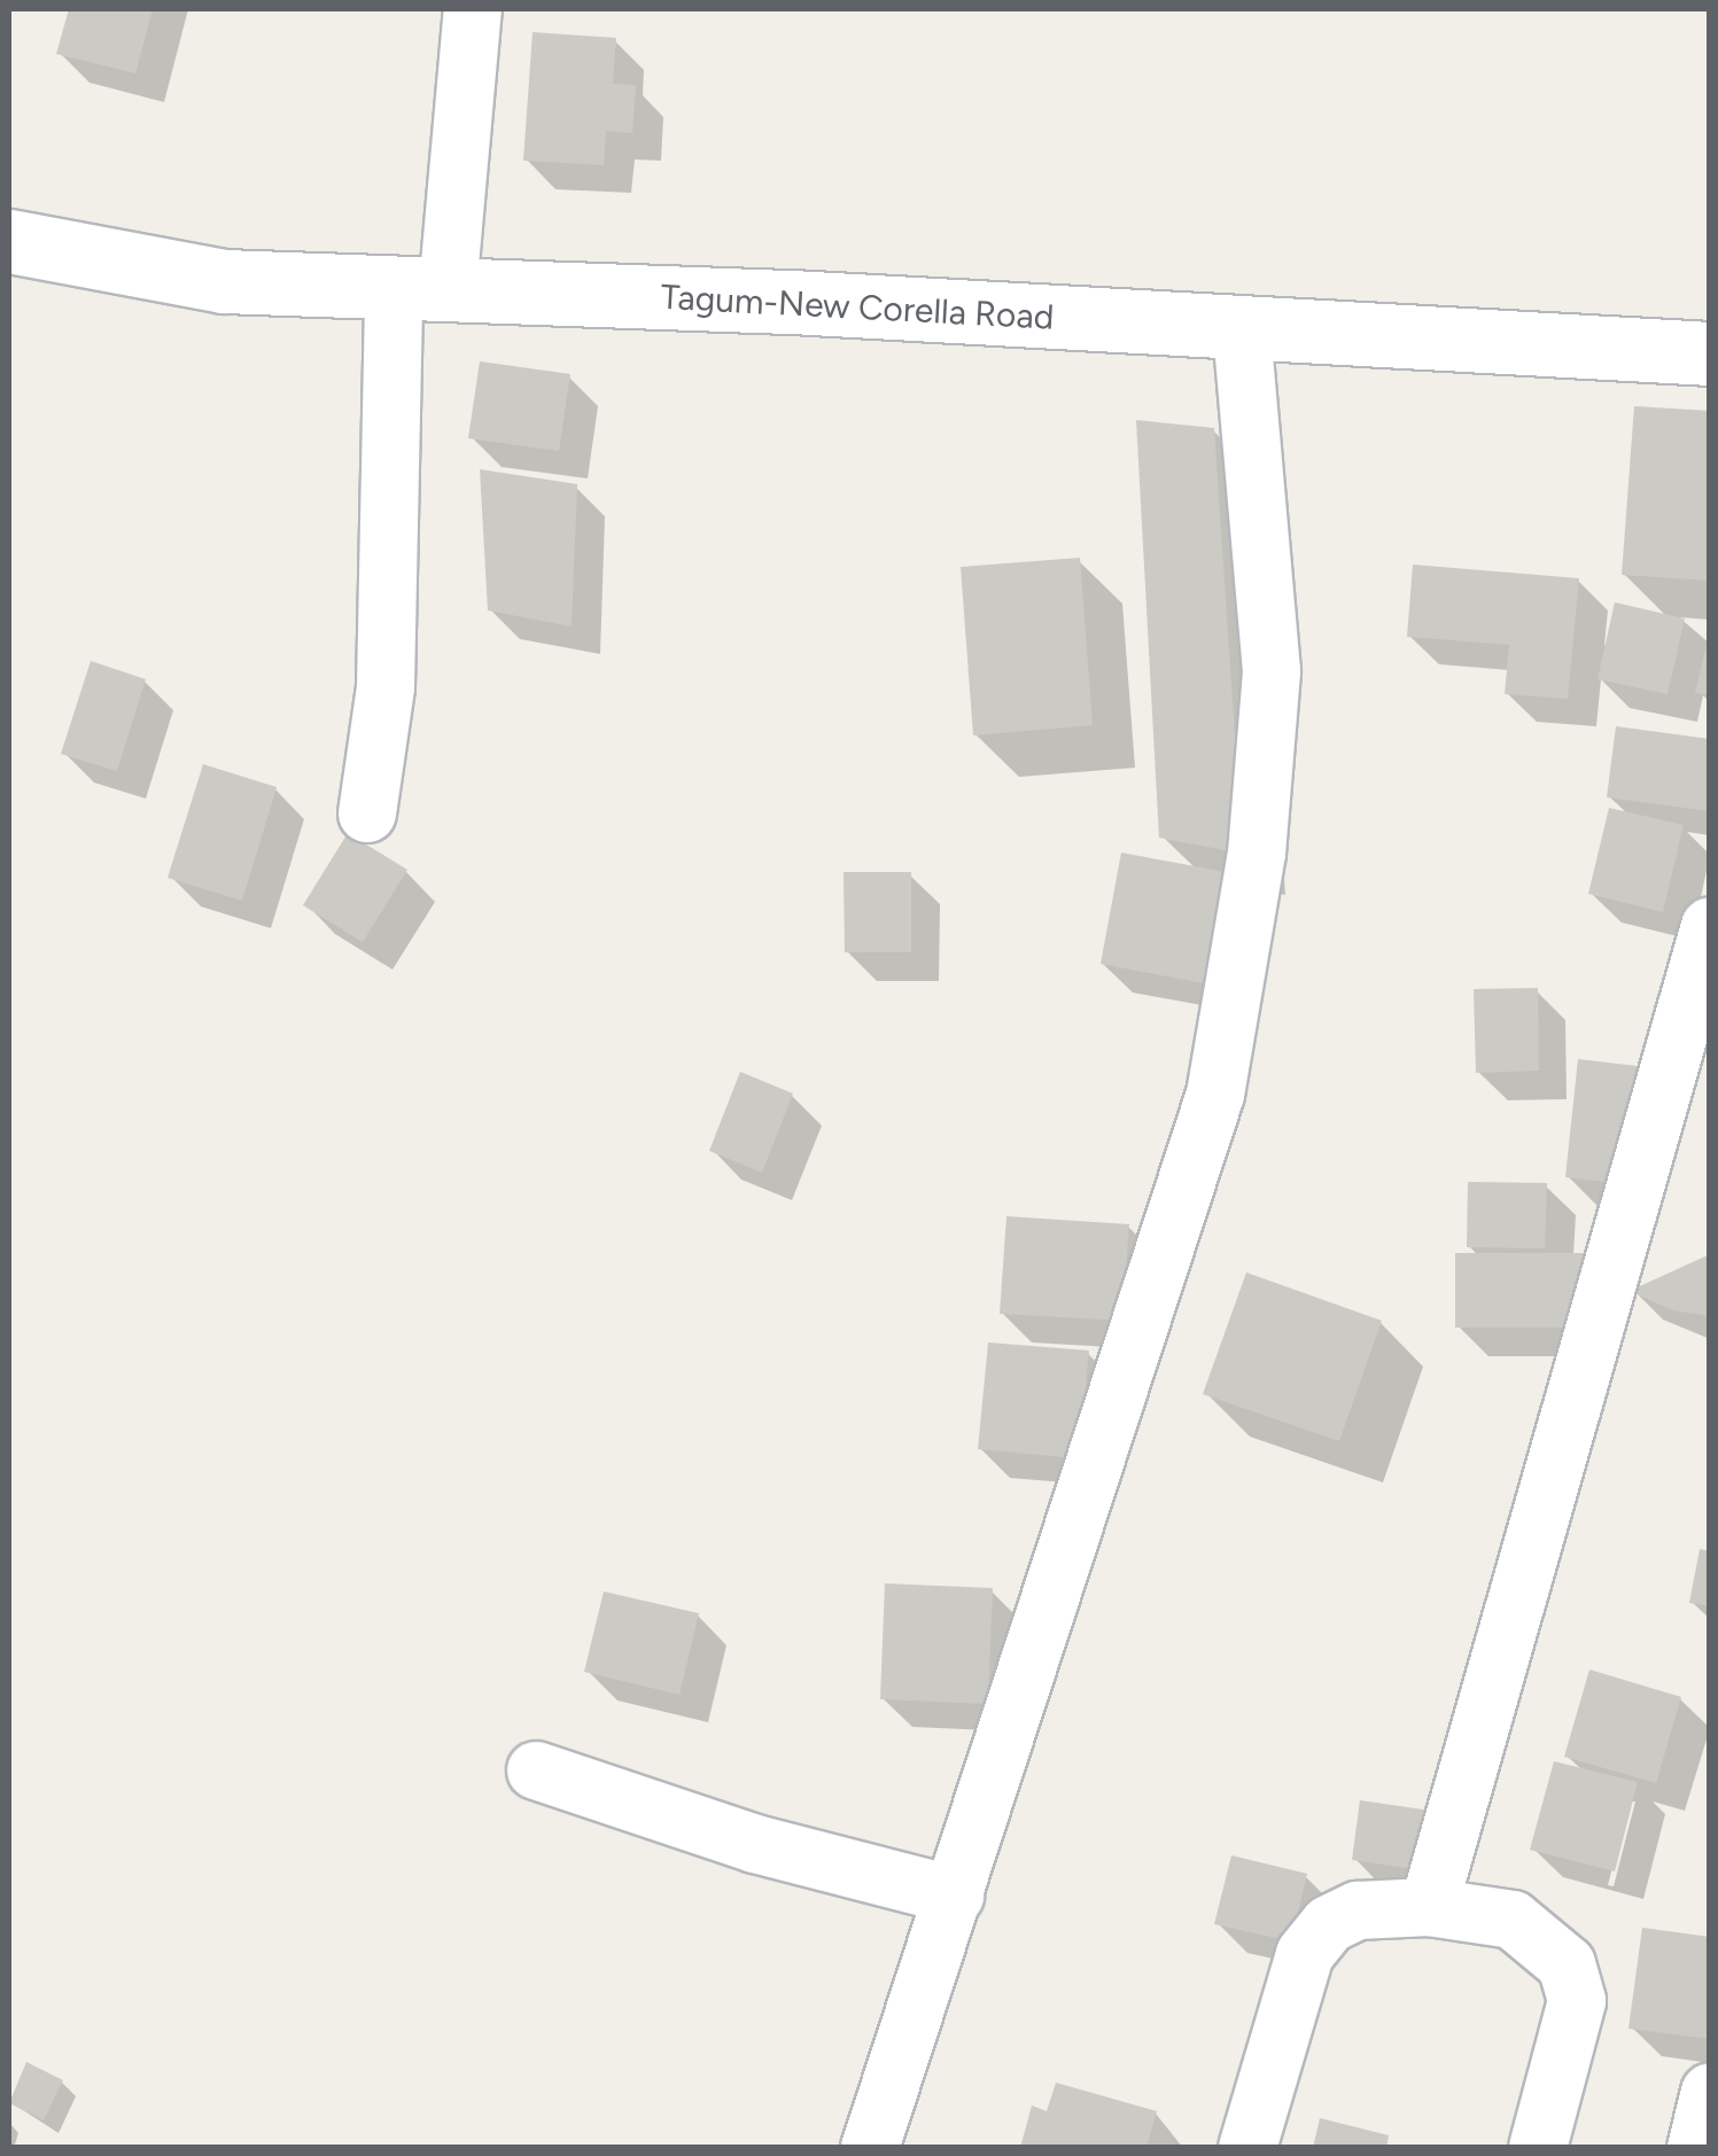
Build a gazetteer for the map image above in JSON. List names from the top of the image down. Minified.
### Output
{"streets":{"main road":["Tagum-New Corella Road"]}}
